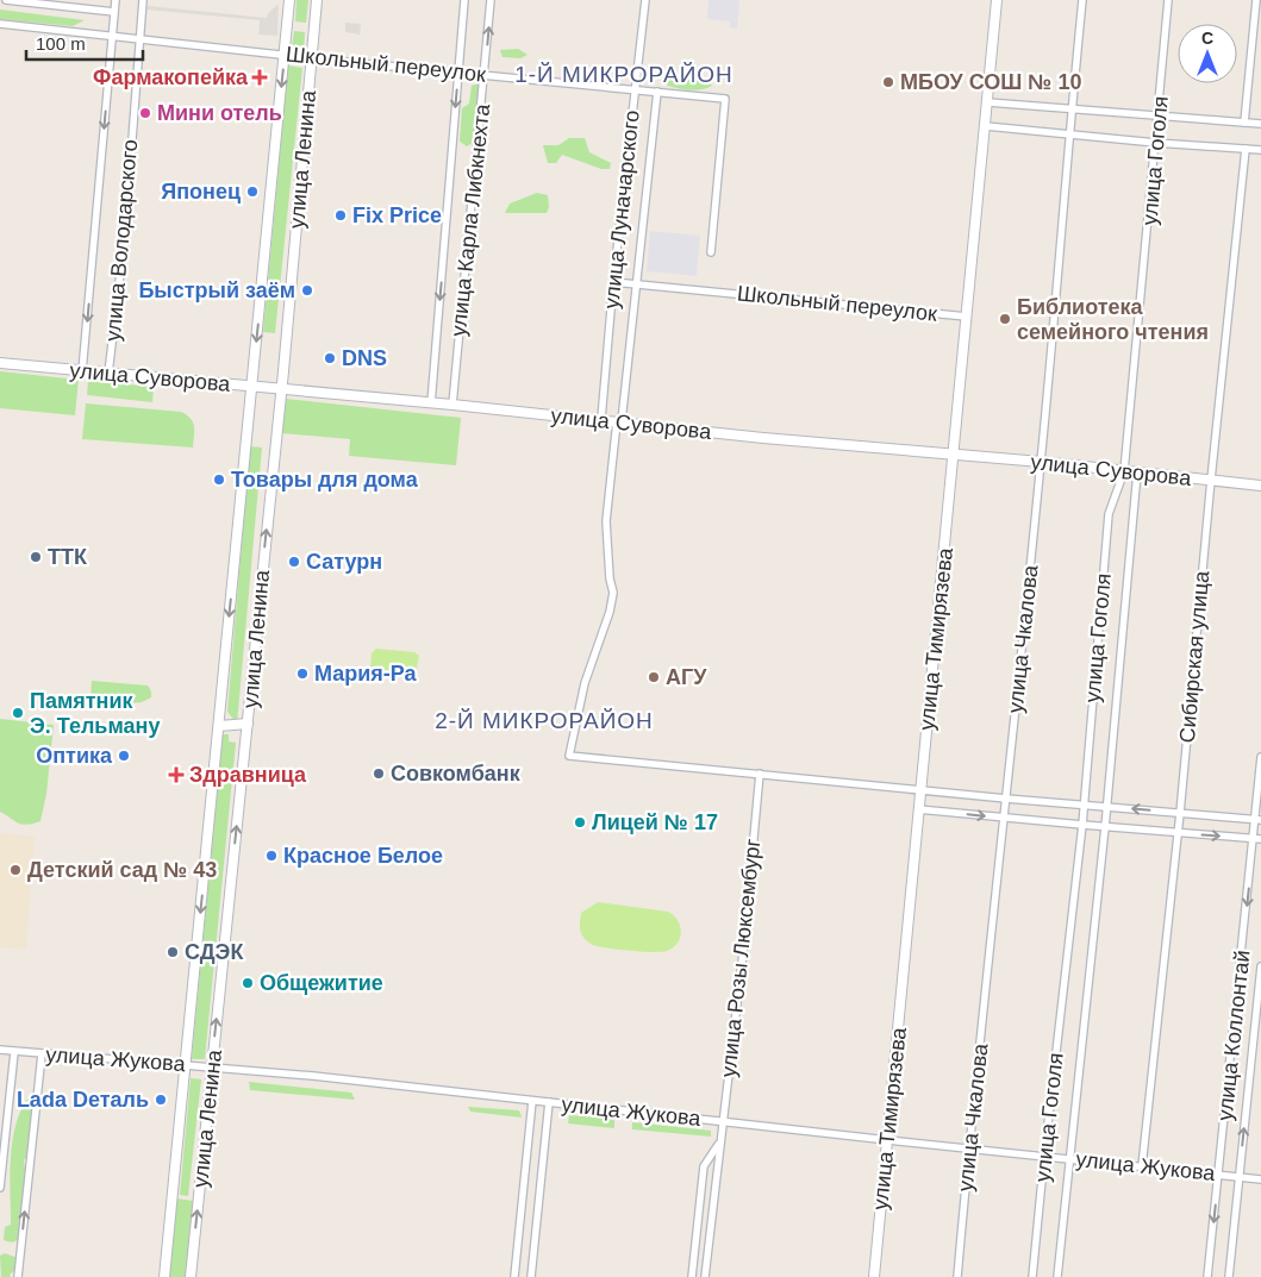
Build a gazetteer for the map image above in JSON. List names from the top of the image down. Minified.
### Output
{"streets":{"street":["Школьный переулок","улица Ленина","улица Гоголя","улица Луначарского","улица Карла Либкнехта","улица Володарского","улица Суворова","улица Тимирязева","улица Чкалова","Сибирская улица","улица Розы Люксембург","улица Коллонтай","улица Жукова"]},"crossings":[["Школьный переулок","улица Ленина"],["Школьный переулок","улица Луначарского"],["Школьный переулок","улица Карла Либкнехта"],["Школьный переулок","улица Володарского"],["Школьный переулок","улица Тимирязева"],["улица Ленина","улица Суворова"],["улица Ленина","улица Жукова"],["улица Гоголя","улица Суворова"],["улица Гоголя","улица Жукова"],["улица Луначарского","улица Суворова"],["улица Луначарского","улица Розы Люксембург"],["улица Карла Либкнехта","улица Суворова"],["улица Володарского","улица Суворова"],["улица Суворова","улица Тимирязева"],["улица Суворова","улица Чкалова"],["улица Суворова","Сибирская улица"],["улица Тимирязева","улица Жукова"],["улица Чкалова","улица Жукова"],["Сибирская улица","улица Жукова"],["улица Розы Люксембург","улица Жукова"],["улица Коллонтай","улица Жукова"]],"districts":["1-Й МИКРОРАЙОН","2-Й МИКРОРАЙОН"],"places":{"health":["Фармакопейка","Здравница"],"other":["МБОУ СОШ № 10","Мини отель","Японец","Fix Price","Быстрый заём","Библиотека семейного чтения","DNS","Товары для дома","ТТК","Сатурн","Мария-Ра","АГУ","Памятник Э. Тельману","Оптика","Совкомбанк","Лицей № 17","Красное Белое","Детский сад № 43","СДЭК","Общежитие","Lada Dеталь"]},"scale_bar":"100 m","north":"top"}
